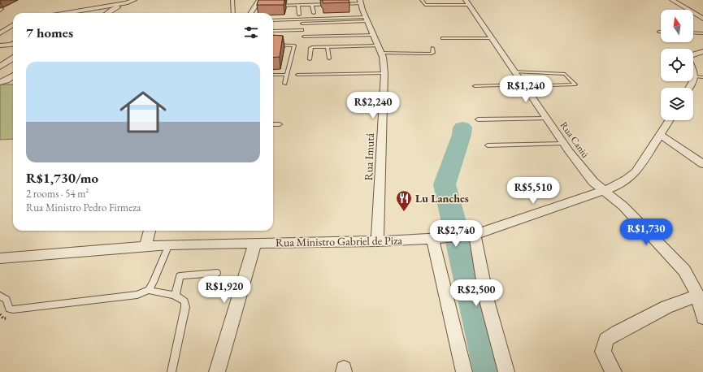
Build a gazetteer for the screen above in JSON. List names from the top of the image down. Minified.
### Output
{"streets":{"street":["Rua Caniú","Rua Imutá","Rua Ministro Gabriel de Piza"]},"crossings":[["Rua Caniú","Rua Ministro Gabriel de Piza"],["Rua Imutá","Rua Ministro Gabriel de Piza"]],"places":{"restaurant":["Lu Lanches"]},"north":"top","page":{"heading":"7 homes","list":[{"name":"R$1,730/mo","note":"2 rooms · 54 m² · Rua Ministro Pedro Firmeza"}],"price":["R$1,240","R$2,240","R$5,510","R$1,730","R$2,740","R$1,920","R$2,500"]}}
